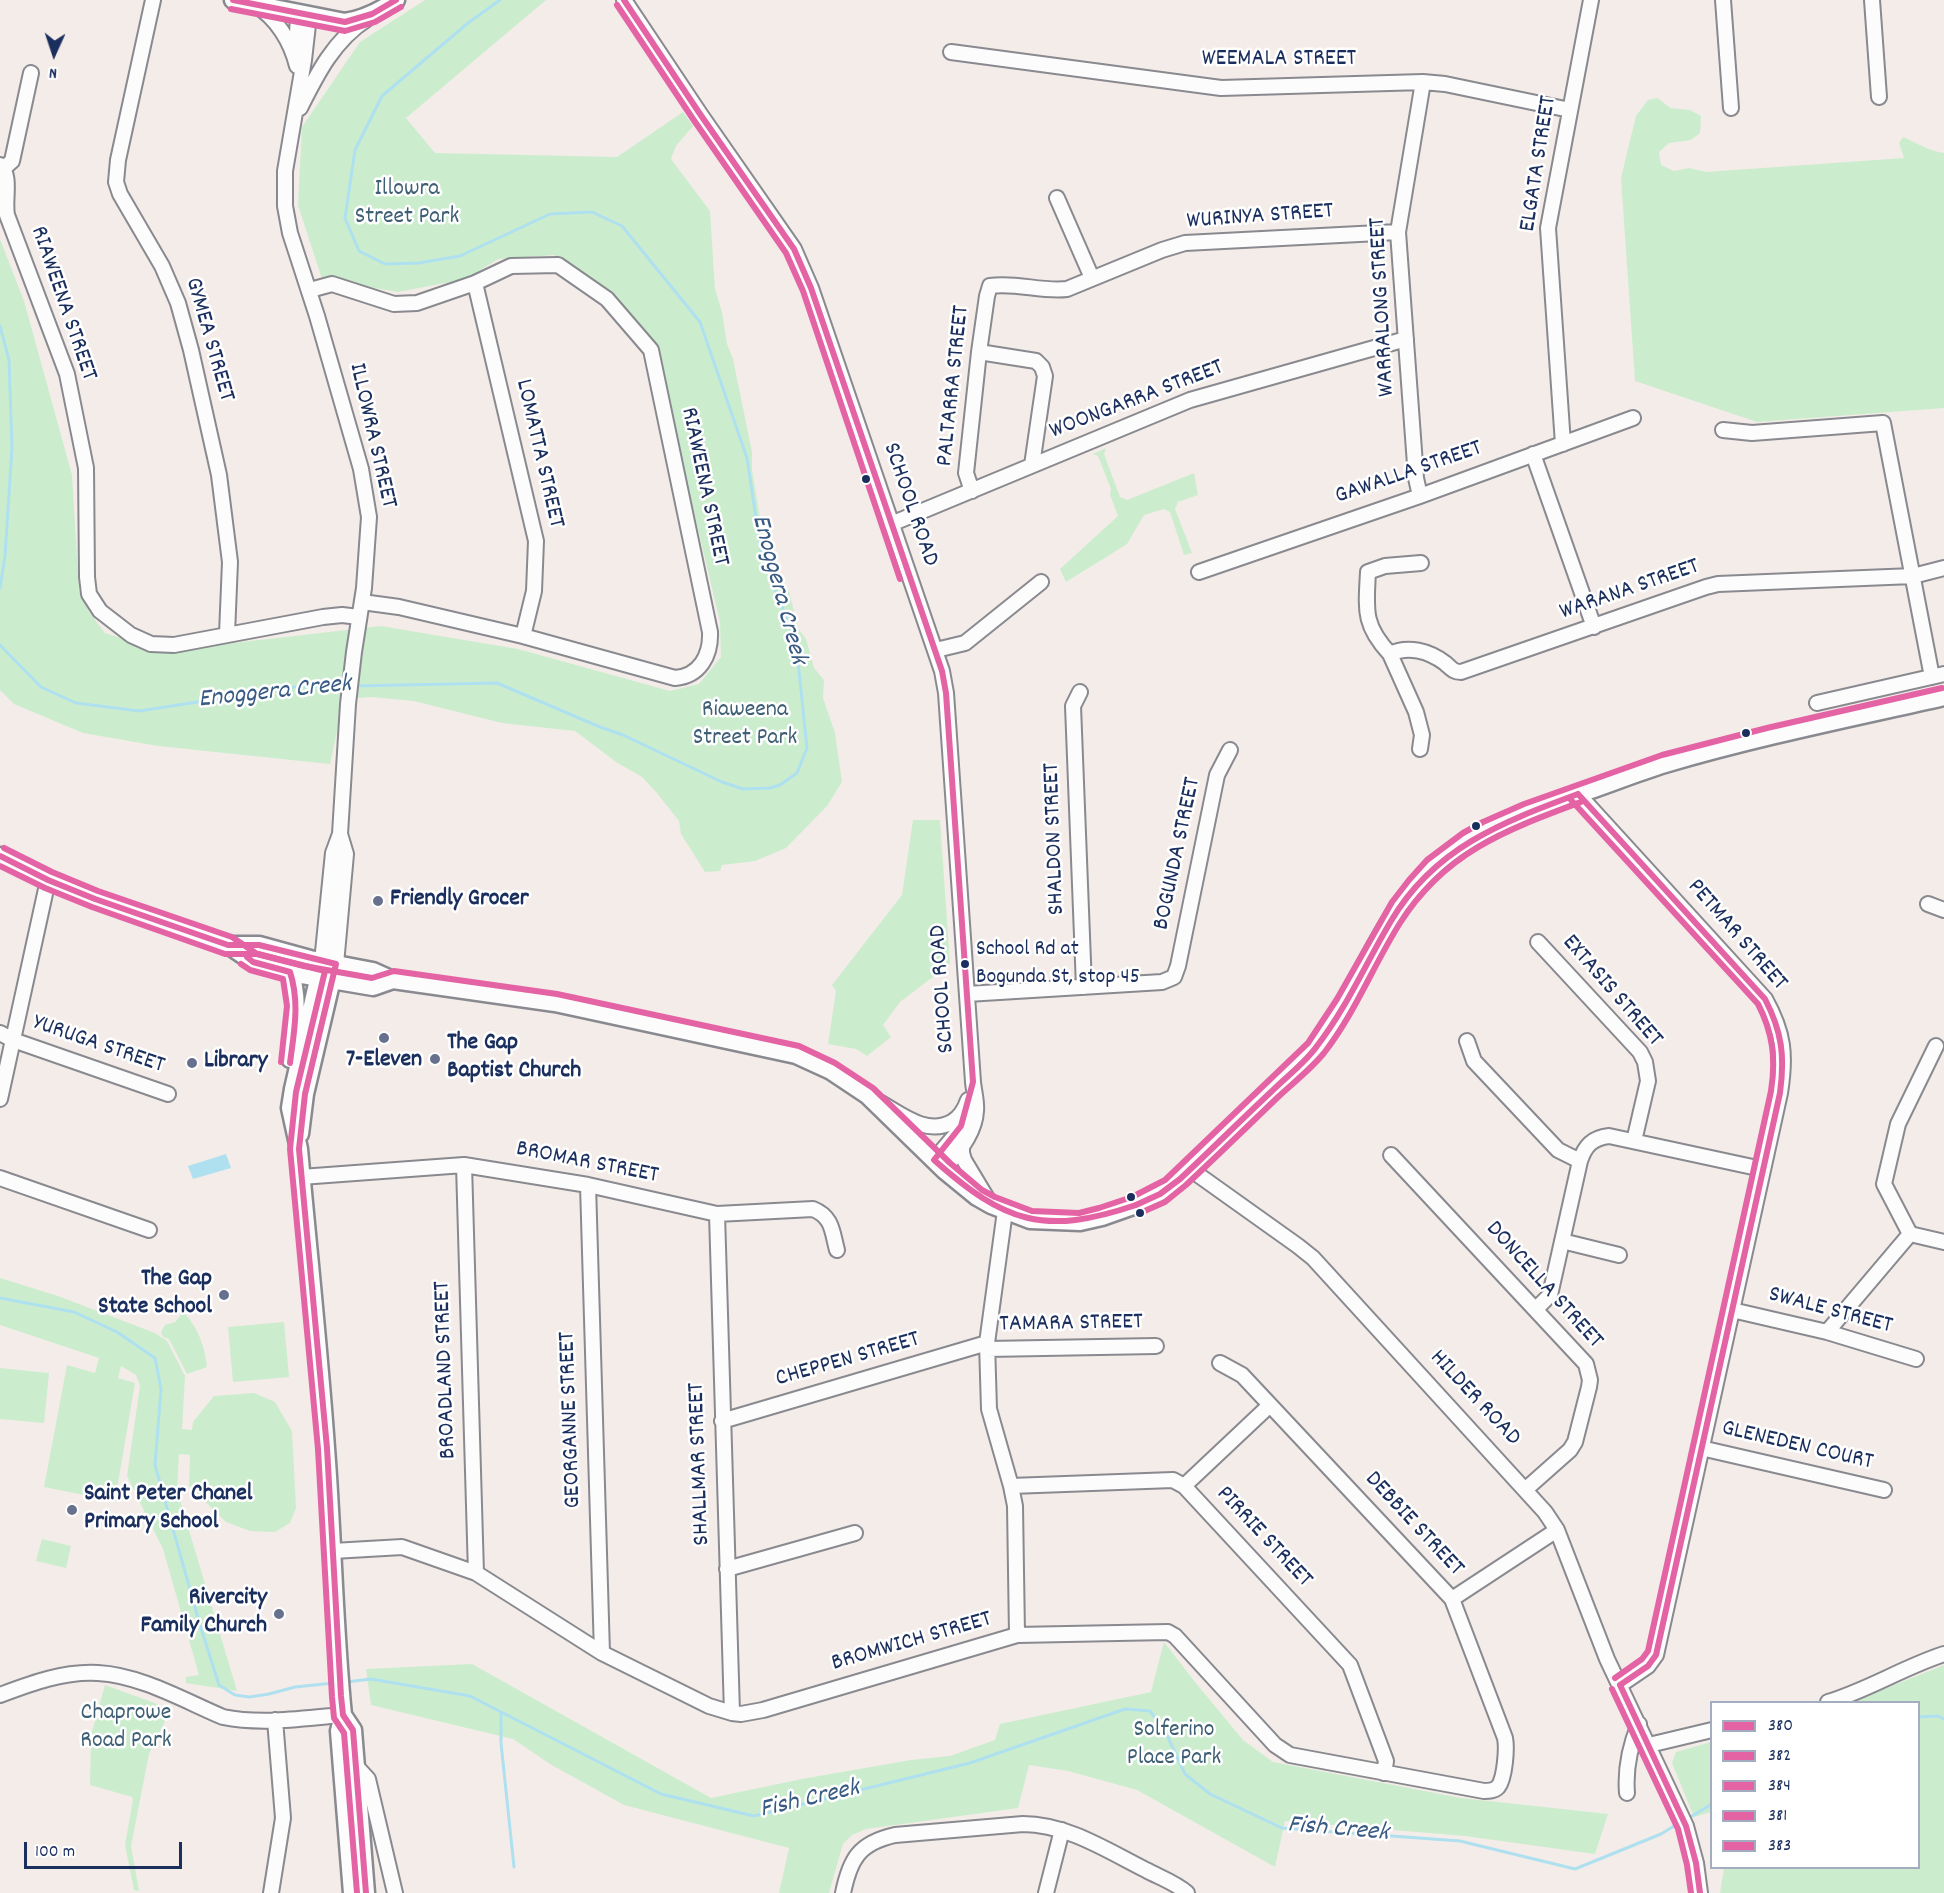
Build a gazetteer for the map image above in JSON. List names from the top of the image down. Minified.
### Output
{"streets":{"street":["WEEMALA STREET","ELGATA STREET","WURINYA STREET","RIAWEENA STREET","WARRALONG STREET","GYMEA STREET","PALTARRA STREET","WOONGARRA STREET","ILLOWRA STREET","LOMATTA STREET","GAWALLA STREET","SCHOOL ROAD","WARANA STREET","SHALDON STREET","BOGUNDA STREET","PETMAR STREET","EXTASIS STREET","YURUGA STREET","BROMAR STREET","DONCELLA STREET","SWALE STREET","TAMARA STREET","CHEPPEN STREET","BROADLAND STREET","HILDER ROAD","GEORGANNE STREET","GLENEDEN COURT","SHALLMAR STREET","DEBBIE STREET","PIRRIE STREET","BROMWICH STREET"]},"crossings":[["WEEMALA STREET","ELGATA STREET"],["WEEMALA STREET","WARRALONG STREET"],["ELGATA STREET","GAWALLA STREET"],["WURINYA STREET","WARRALONG STREET"],["WURINYA STREET","PALTARRA STREET"],["RIAWEENA STREET","GYMEA STREET"],["RIAWEENA STREET","ILLOWRA STREET"],["RIAWEENA STREET","LOMATTA STREET"],["WARRALONG STREET","WOONGARRA STREET"],["WARRALONG STREET","GAWALLA STREET"],["PALTARRA STREET","WOONGARRA STREET"],["WOONGARRA STREET","SCHOOL ROAD"],["SCHOOL ROAD","BOGUNDA STREET"],["SHALDON STREET","BOGUNDA STREET"],["PETMAR STREET","SWALE STREET"],["PETMAR STREET","HILDER ROAD"],["PETMAR STREET","GLENEDEN COURT"],["BROMAR STREET","BROADLAND STREET"],["BROMAR STREET","GEORGANNE STREET"],["BROMAR STREET","SHALLMAR STREET"],["DONCELLA STREET","HILDER ROAD"],["TAMARA STREET","CHEPPEN STREET"],["CHEPPEN STREET","SHALLMAR STREET"],["BROADLAND STREET","BROMWICH STREET"],["GEORGANNE STREET","BROMWICH STREET"],["SHALLMAR STREET","BROMWICH STREET"],["DEBBIE STREET","BROMWICH STREET"],["PIRRIE STREET","BROMWICH STREET"]],"water":["Enoggera Creek","Fish Creek"],"parks":["Illowra Street Park","Riaweena Street Park","Chaprowe Road Park","Solferino Place Park"],"places":["Friendly Grocer","School Rd at Bogunda St, stop 45","7-Eleven","The Gap Baptist Church","Library","The Gap State School","Saint Peter Chanel Primary School","Rivercity Family Church"],"lines":["transit line 381","transit line 383","transit line 384","transit line 380","transit line 382"],"legend":["380","382","384","381","383"],"scale_bar":"100 m","north":"bottom"}
